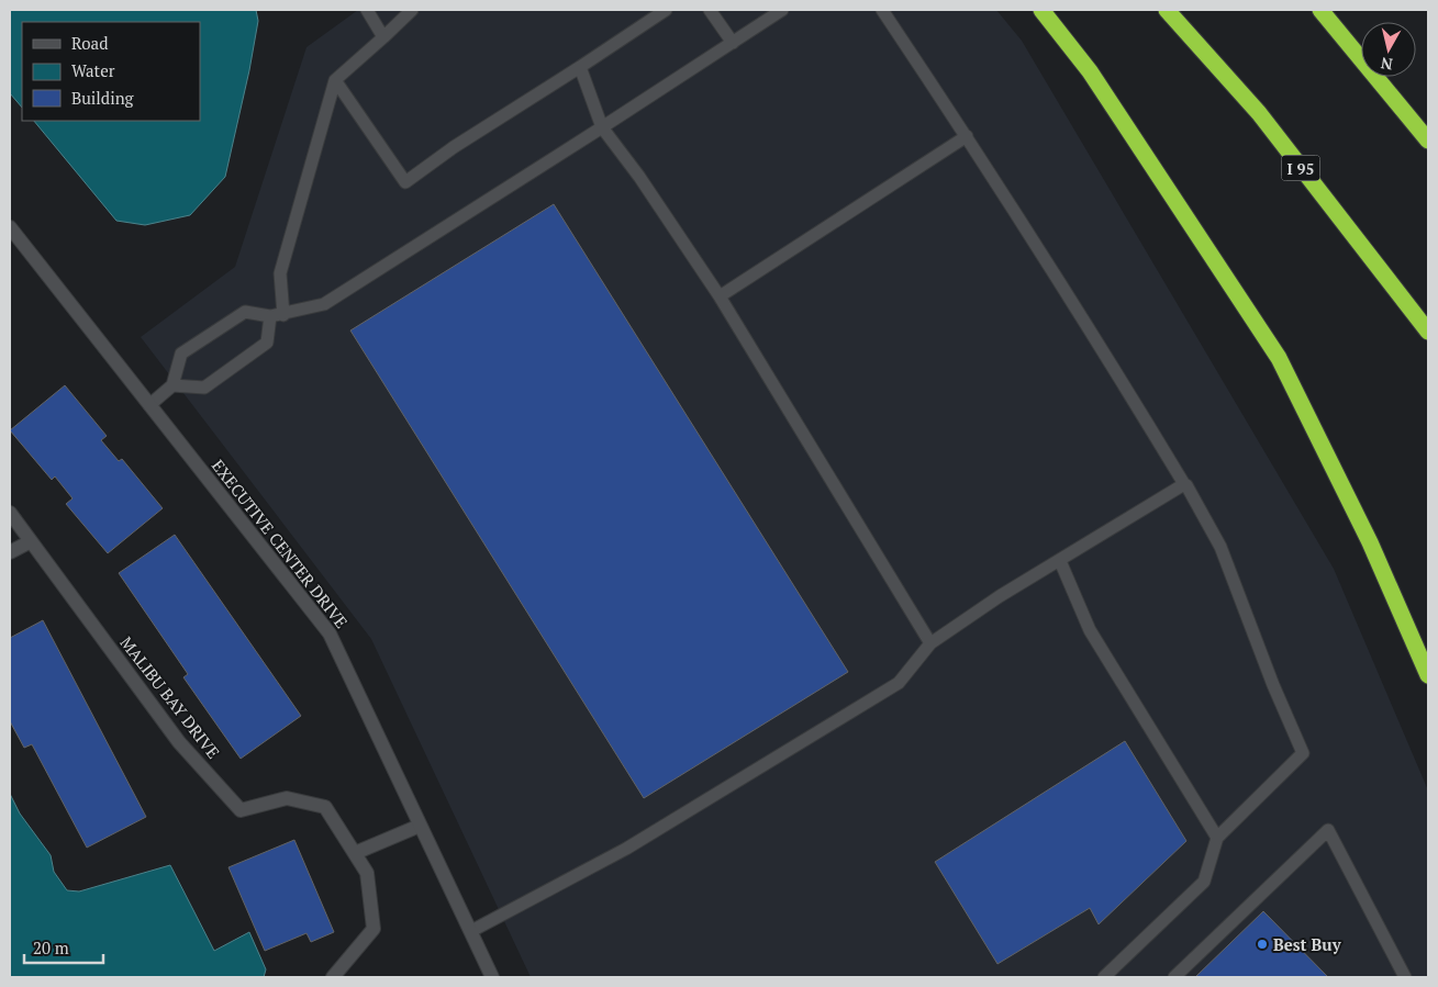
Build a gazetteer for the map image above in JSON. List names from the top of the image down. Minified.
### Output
{"streets":{"highway":["I 95"],"street":["EXECUTIVE CENTER DRIVE","MALIBU BAY DRIVE"]},"places":["Best Buy"],"legend":["Road","Water","Building"],"scale_bar":"20 m","north":"bottom"}
